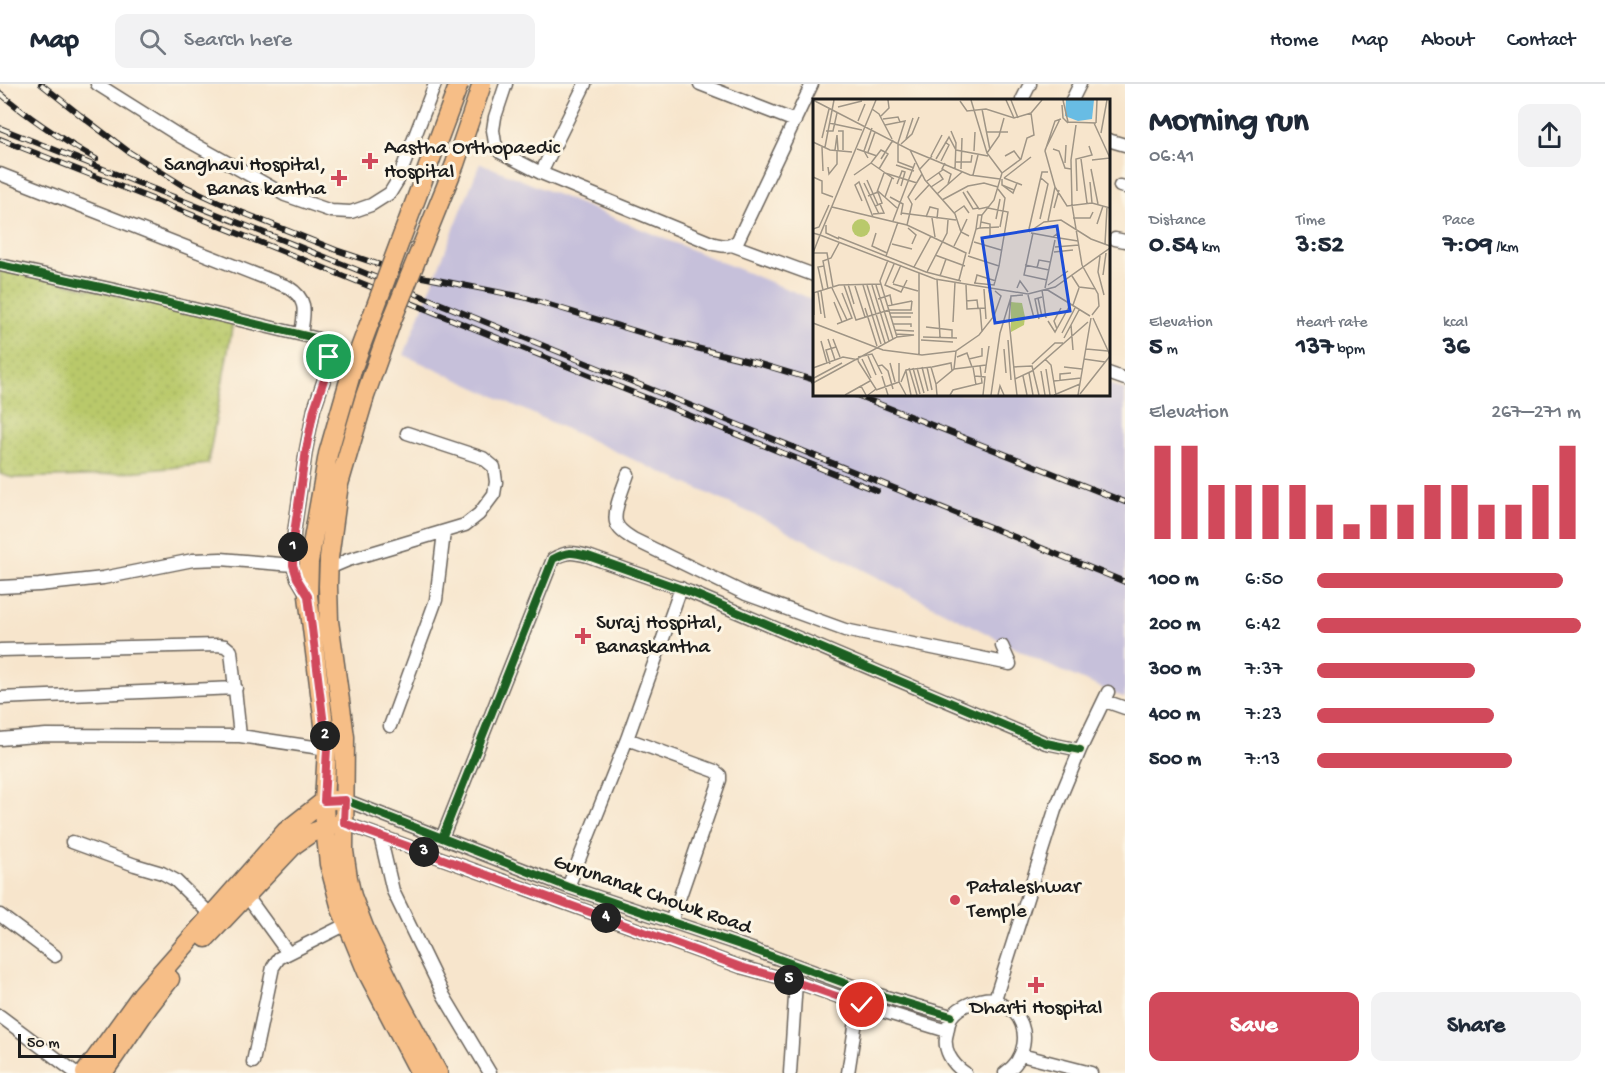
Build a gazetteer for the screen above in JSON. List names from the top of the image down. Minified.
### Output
{"streets":{"street":["Gurunanak Chowk Road"]},"places":{"health":["Aastha Orthopaedic Hospital","Sanghavi Hospital, Banas kantha","Suraj Hospital, Banaskantha","Dharti Hospital"],"other":["Pataleshwar Temple"]},"scale_bar":"50 m","page":{"header":"Map","search":"Search here","nav":["Home","Map","About","Contact"],"heading":["Morning run","06:41"],"stats":[["Distance","0.54 km"],["Time","3:52"],["Pace","7:09 /km"],["Elevation","5 m"],["Heart rate","137 bpm"],["kcal","36"]],"chart":["Elevation","267–271 m"],"pins":["1","2","3","4","5"],"list":[{"name":"100 m","note":"6:50"},{"name":"200 m","note":"6:42"},{"name":"300 m","note":"7:37"},{"name":"400 m","note":"7:23"},{"name":"500 m","note":"7:13"}],"buttons":["Save","Share"],"scale":"50 m"}}
